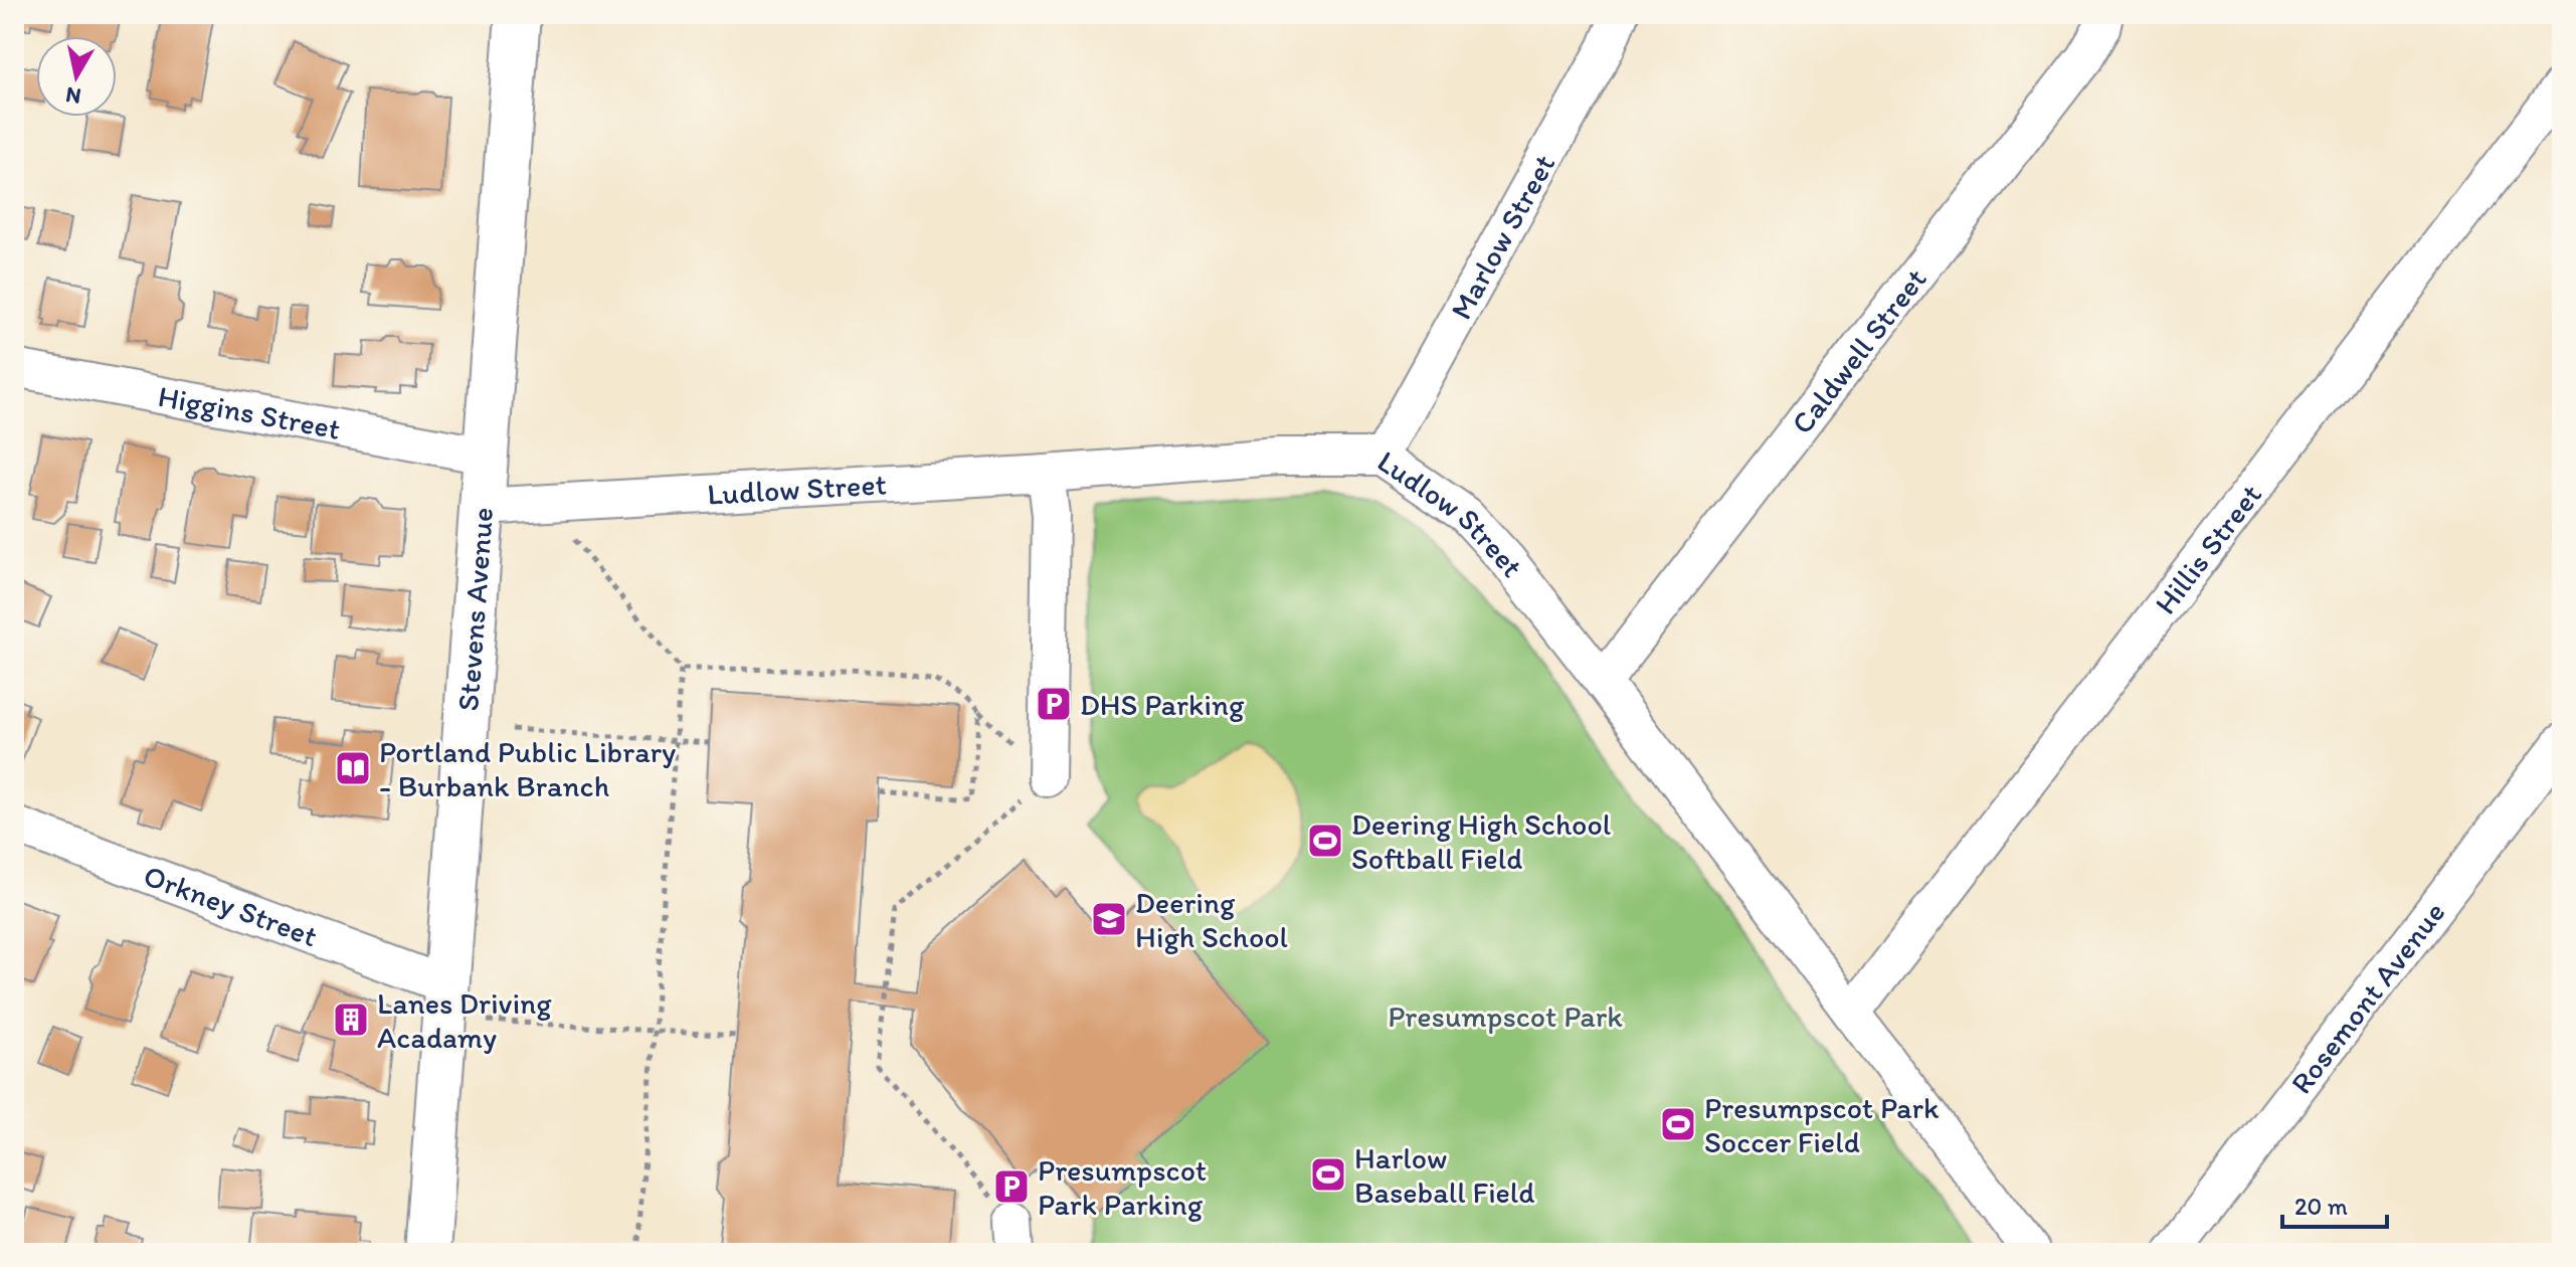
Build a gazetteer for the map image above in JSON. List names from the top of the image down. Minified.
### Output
{"streets":{"main road":["Stevens Avenue"],"street":["Marlow Street","Caldwell Street","Higgins Street","Ludlow Street","Hillis Street","Orkney Street","Rosemont Avenue"]},"crossings":[["Marlow Street","Ludlow Street"],["Caldwell Street","Ludlow Street"],["Higgins Street","Stevens Avenue"],["Ludlow Street","Hillis Street"],["Ludlow Street","Stevens Avenue"],["Stevens Avenue","Orkney Street"]],"parks":["Presumpscot Park"],"places":{"parking":["DHS Parking","Presumpscot Park Parking"],"library":["Portland Public Library - Burbank Branch"],"sports":["Deering High School Softball Field","Presumpscot Park Soccer Field","Harlow Baseball Field"],"school or university":["Deering High School"],"building":["Lanes Driving Acadamy"]},"scale_bar":"20 m","north":"bottom"}
